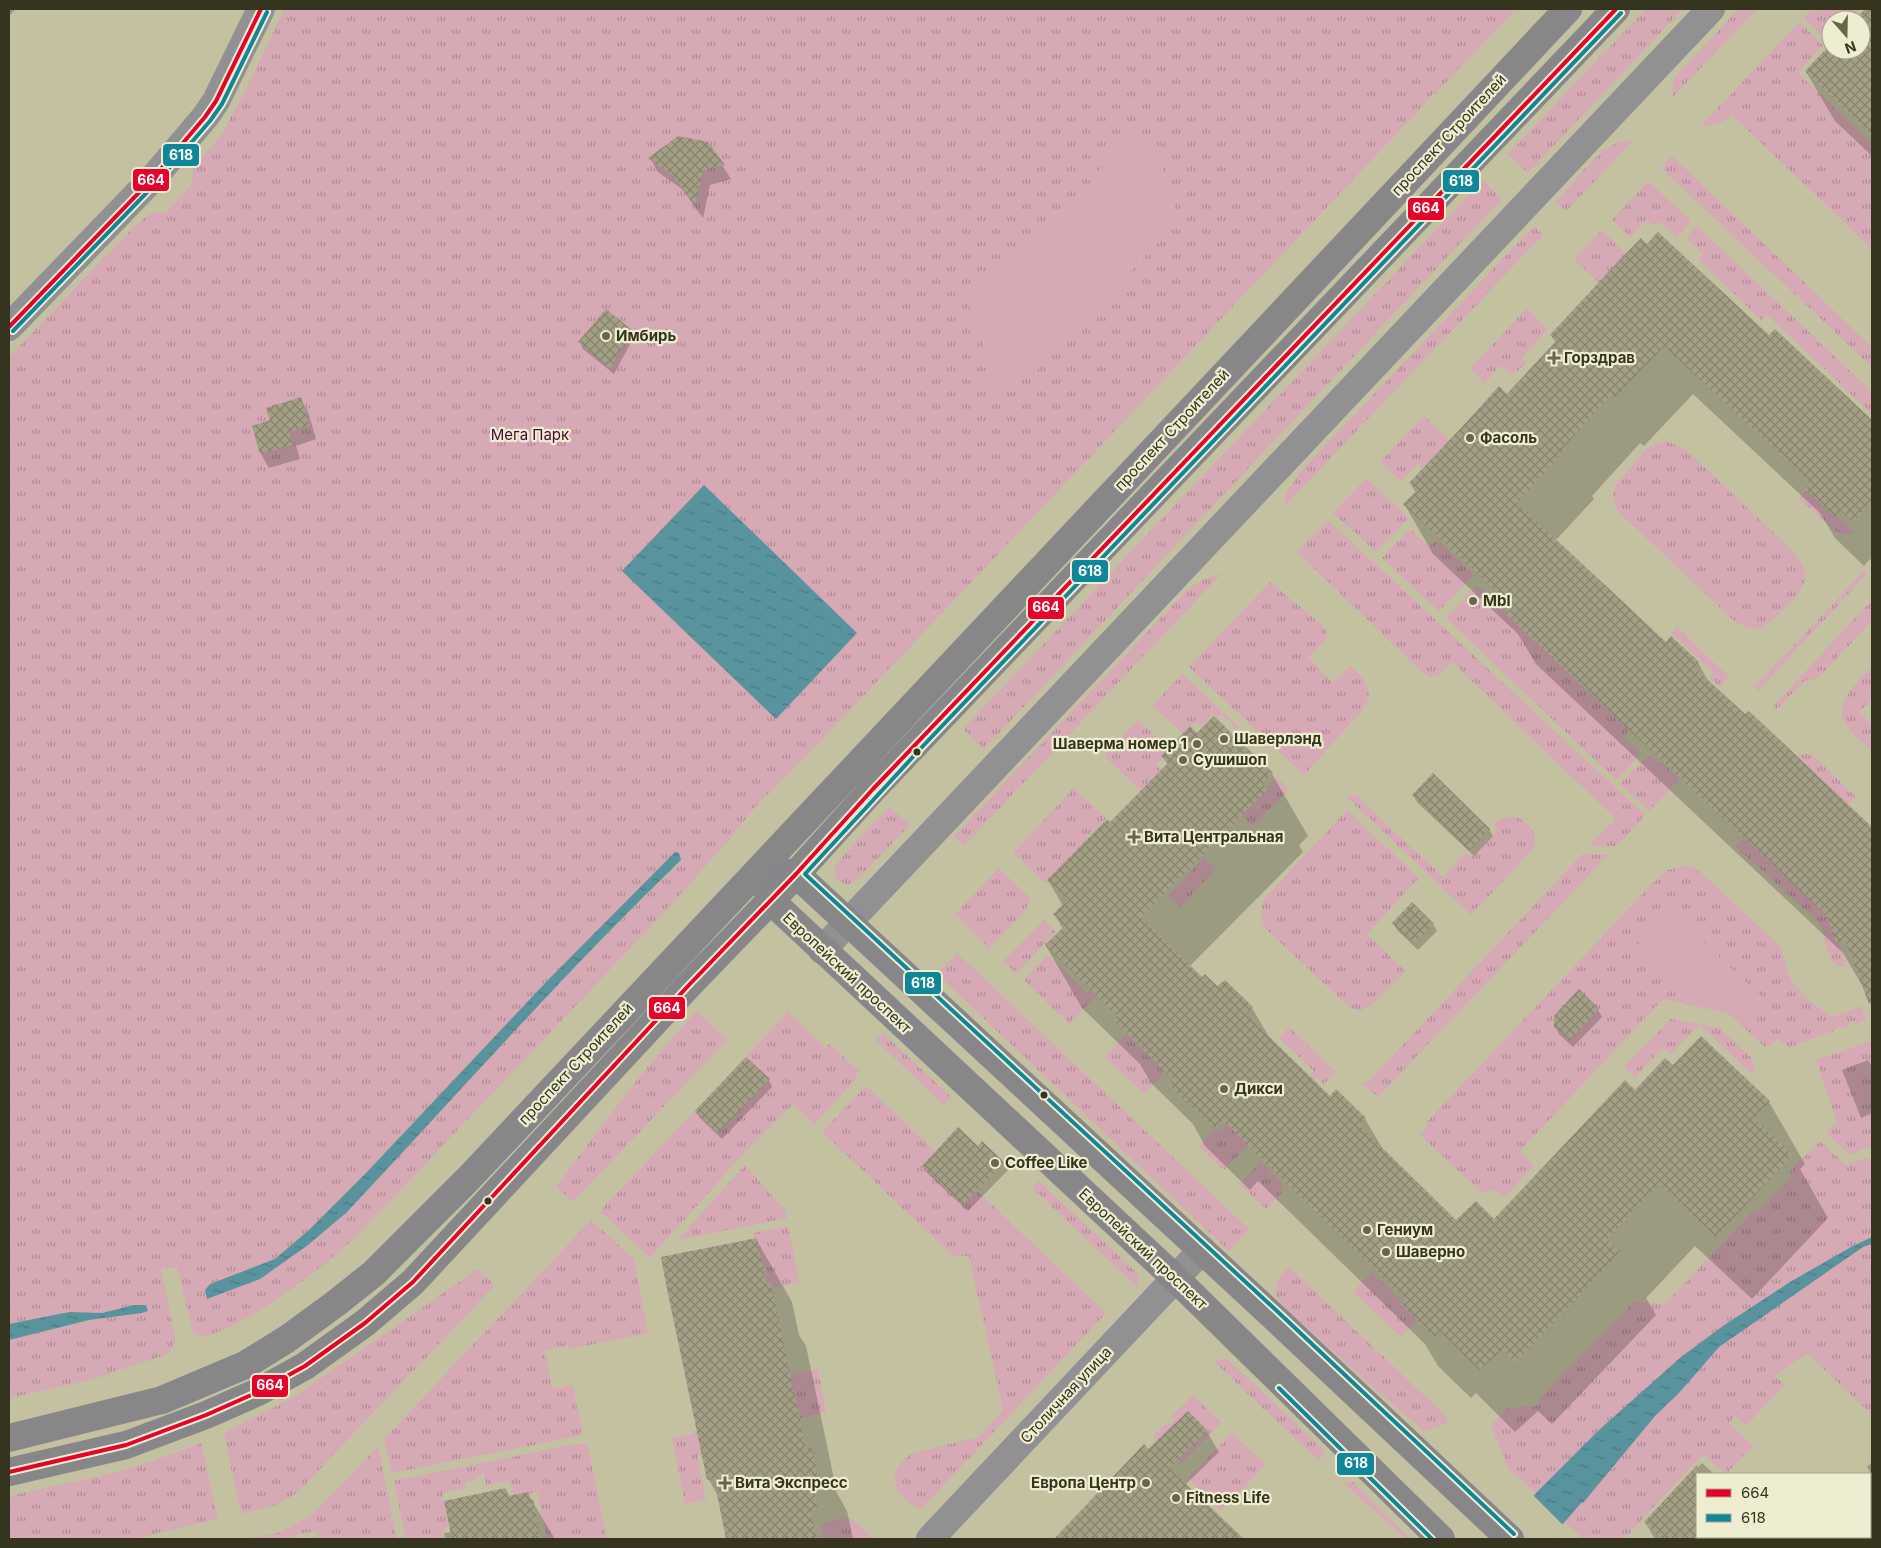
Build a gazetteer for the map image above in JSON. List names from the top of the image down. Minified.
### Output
{"streets":{"street":["проспект Строителей","Европейский проспект","Столичная улица"]},"crossings":[["проспект Строителей","Европейский проспект"],["Европейский проспект","Столичная улица"]],"parks":["Мега Парк"],"places":{"other":["Имбирь","Фасоль","Mbl","Шаверлэнд","Шаверма номер 1","Сушишоп","Дикси","Coffee Like","Гениум","Шаверно","Европа Центр","Fitness Life"],"health":["Горздрав","Вита Центральная","Вита Экспресс"]},"lines":["transit line 664","transit line 618"],"legend":["664","618"],"north":"bottom"}
